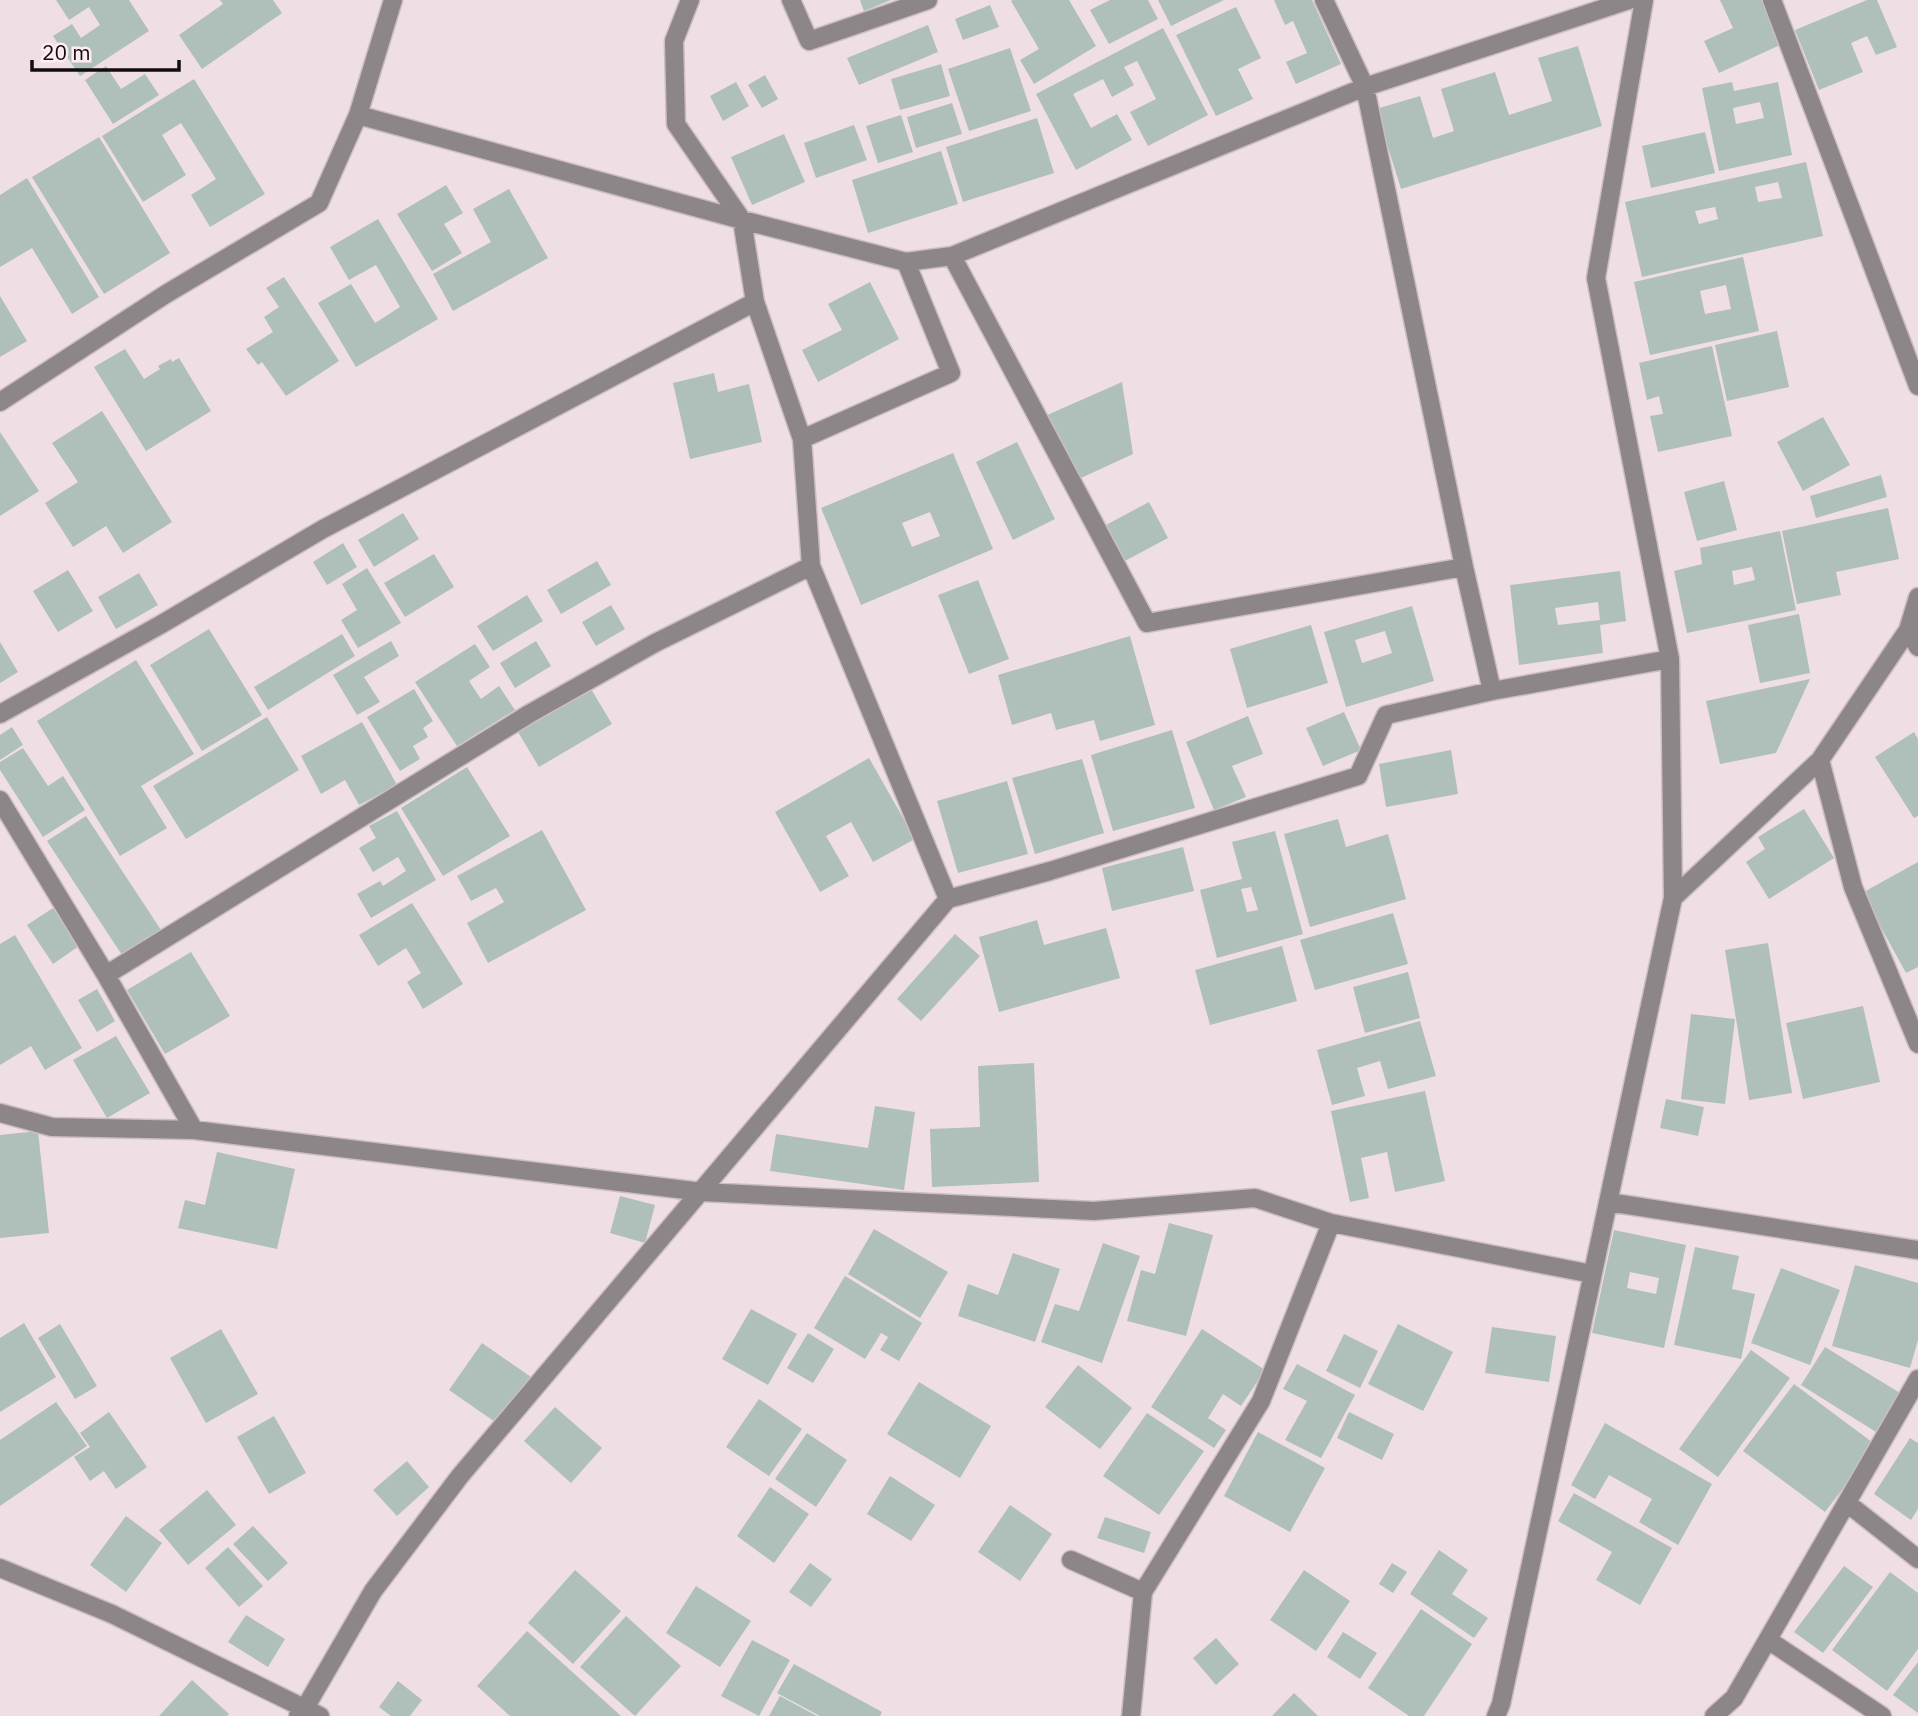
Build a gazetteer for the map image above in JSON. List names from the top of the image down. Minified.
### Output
{"scale_bar":"20 m"}
